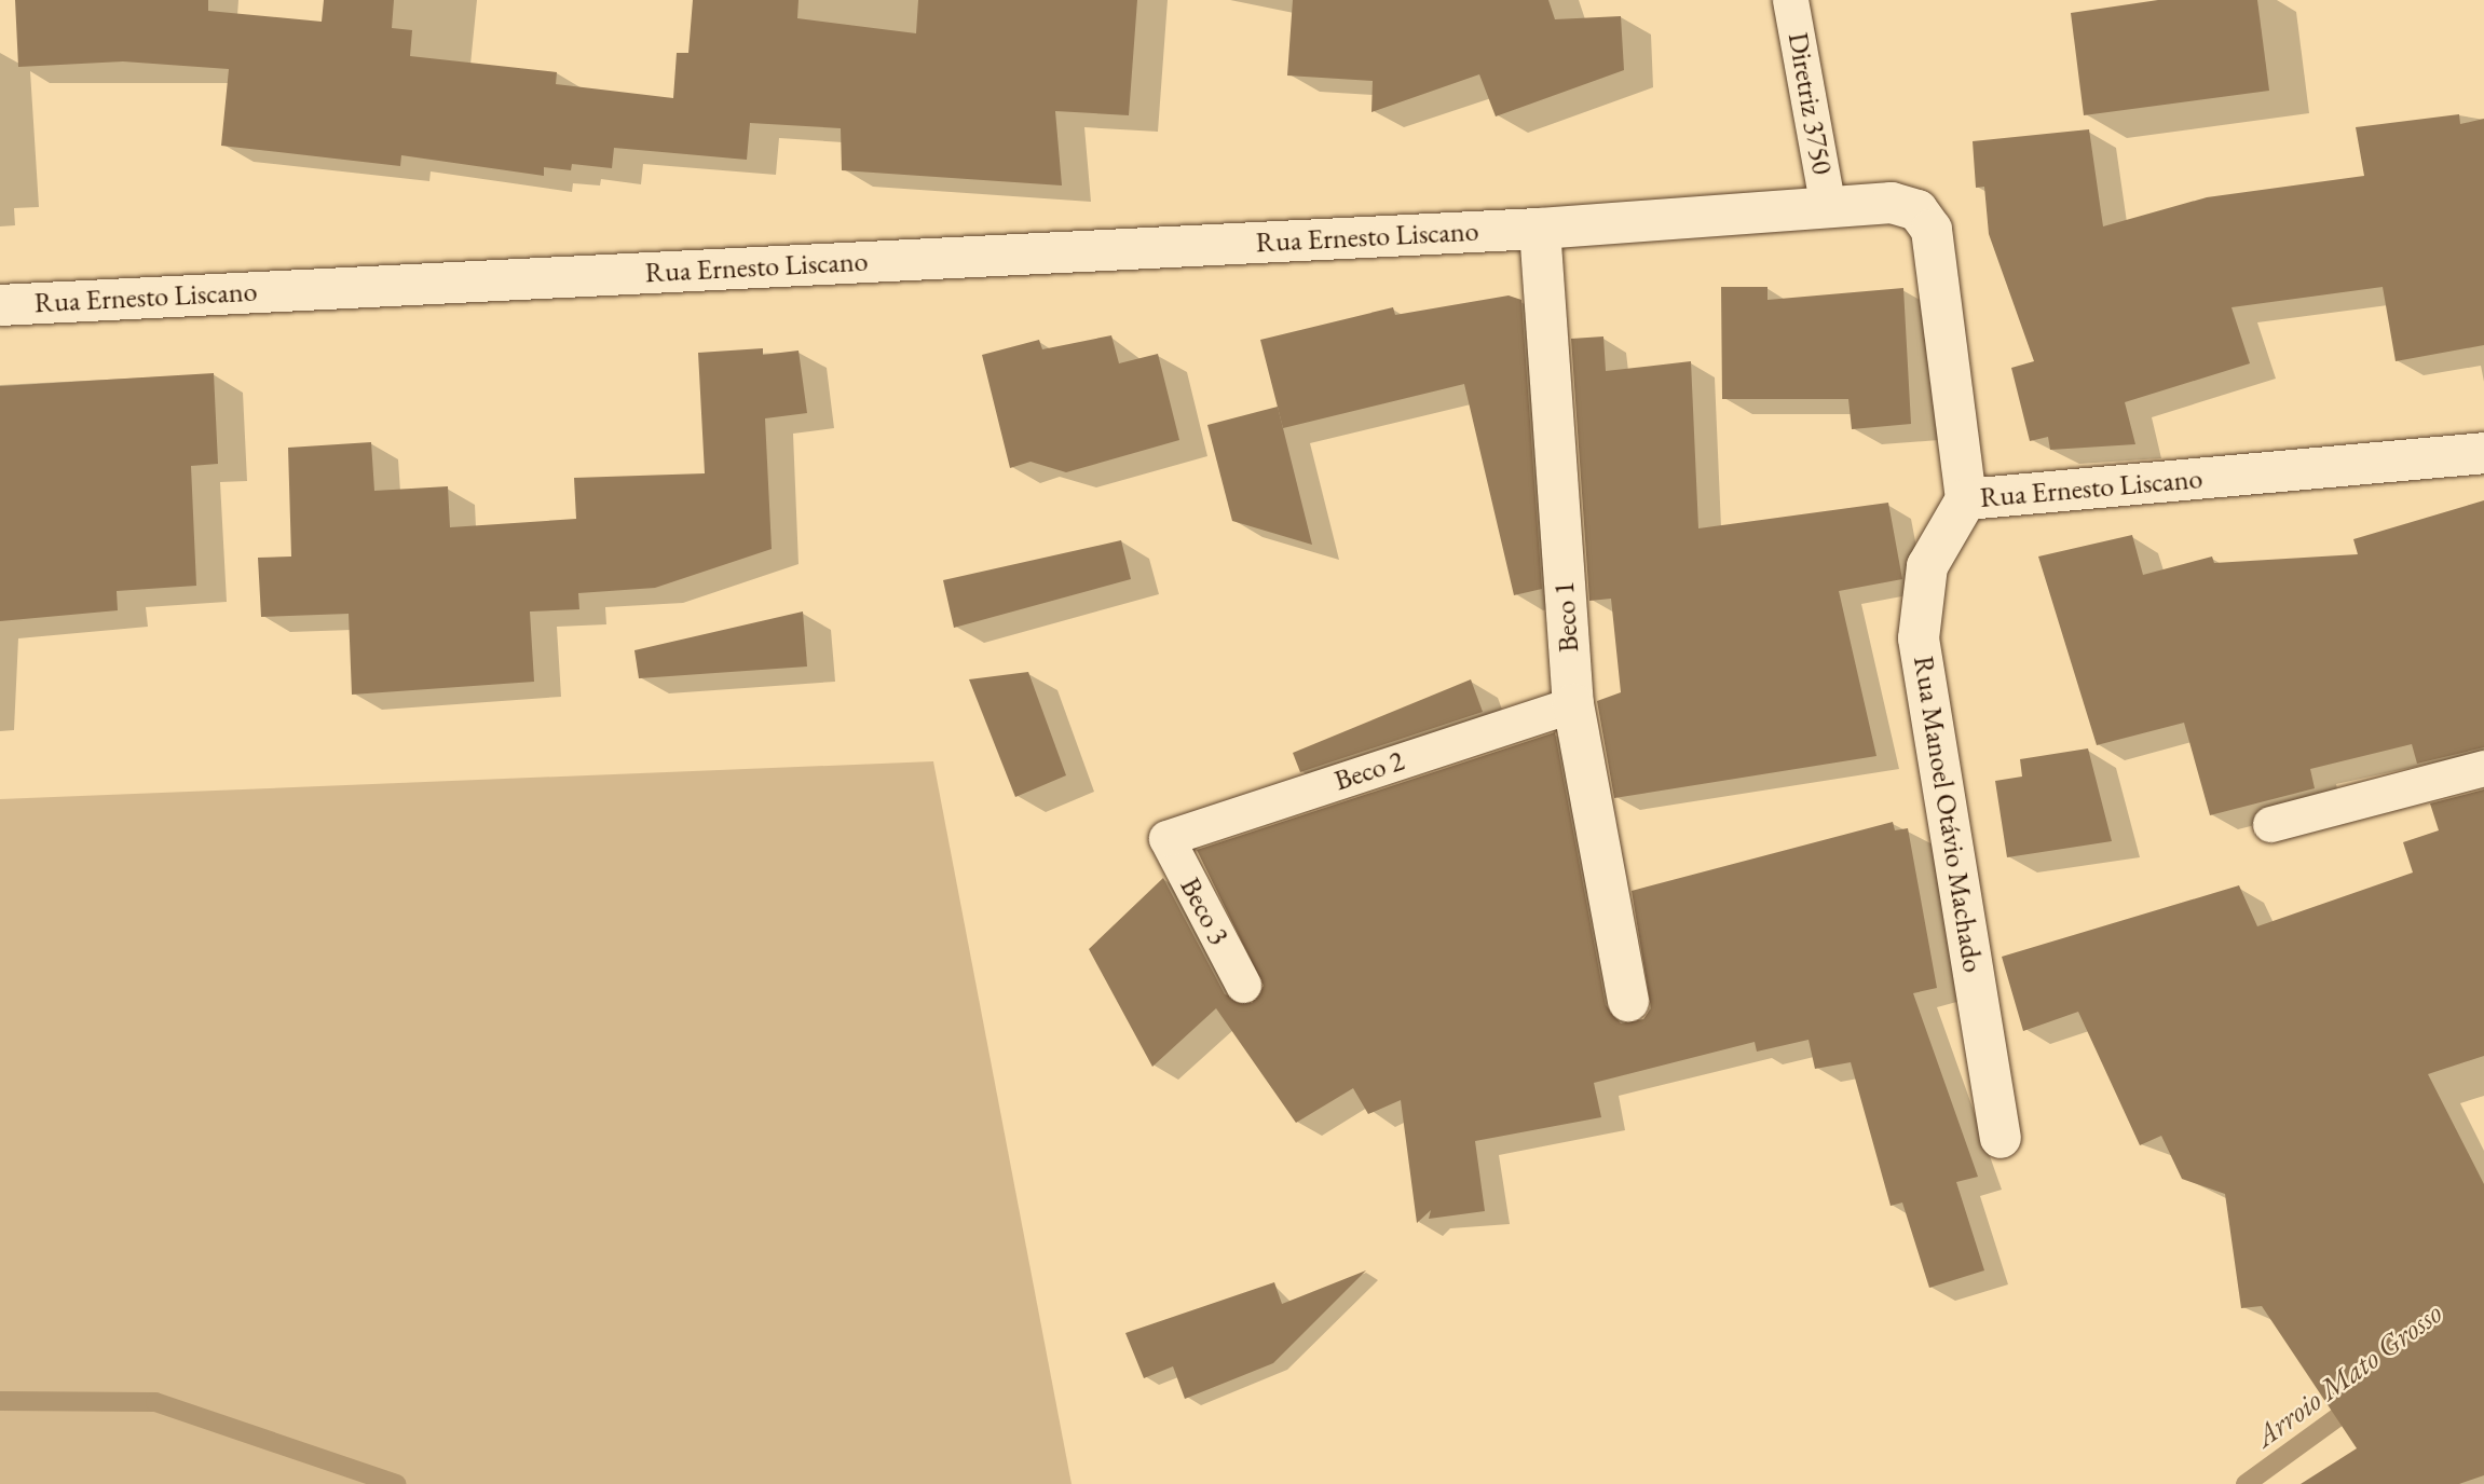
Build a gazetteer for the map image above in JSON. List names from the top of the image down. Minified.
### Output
{"streets":{"street":["Rua Ernesto Liscano","Beco 1","Rua Manoel Otávio Machado"],"lane":["Diretriz 3750","Beco 2","Beco 3"]},"crossings":[["Diretriz 3750","Rua Ernesto Liscano"],["Rua Ernesto Liscano","Beco 1"],["Rua Ernesto Liscano","Rua Manoel Otávio Machado"],["Beco 1","Beco 2"],["Beco 2","Beco 3"]],"water":["Arroio Mato Grosso"]}
